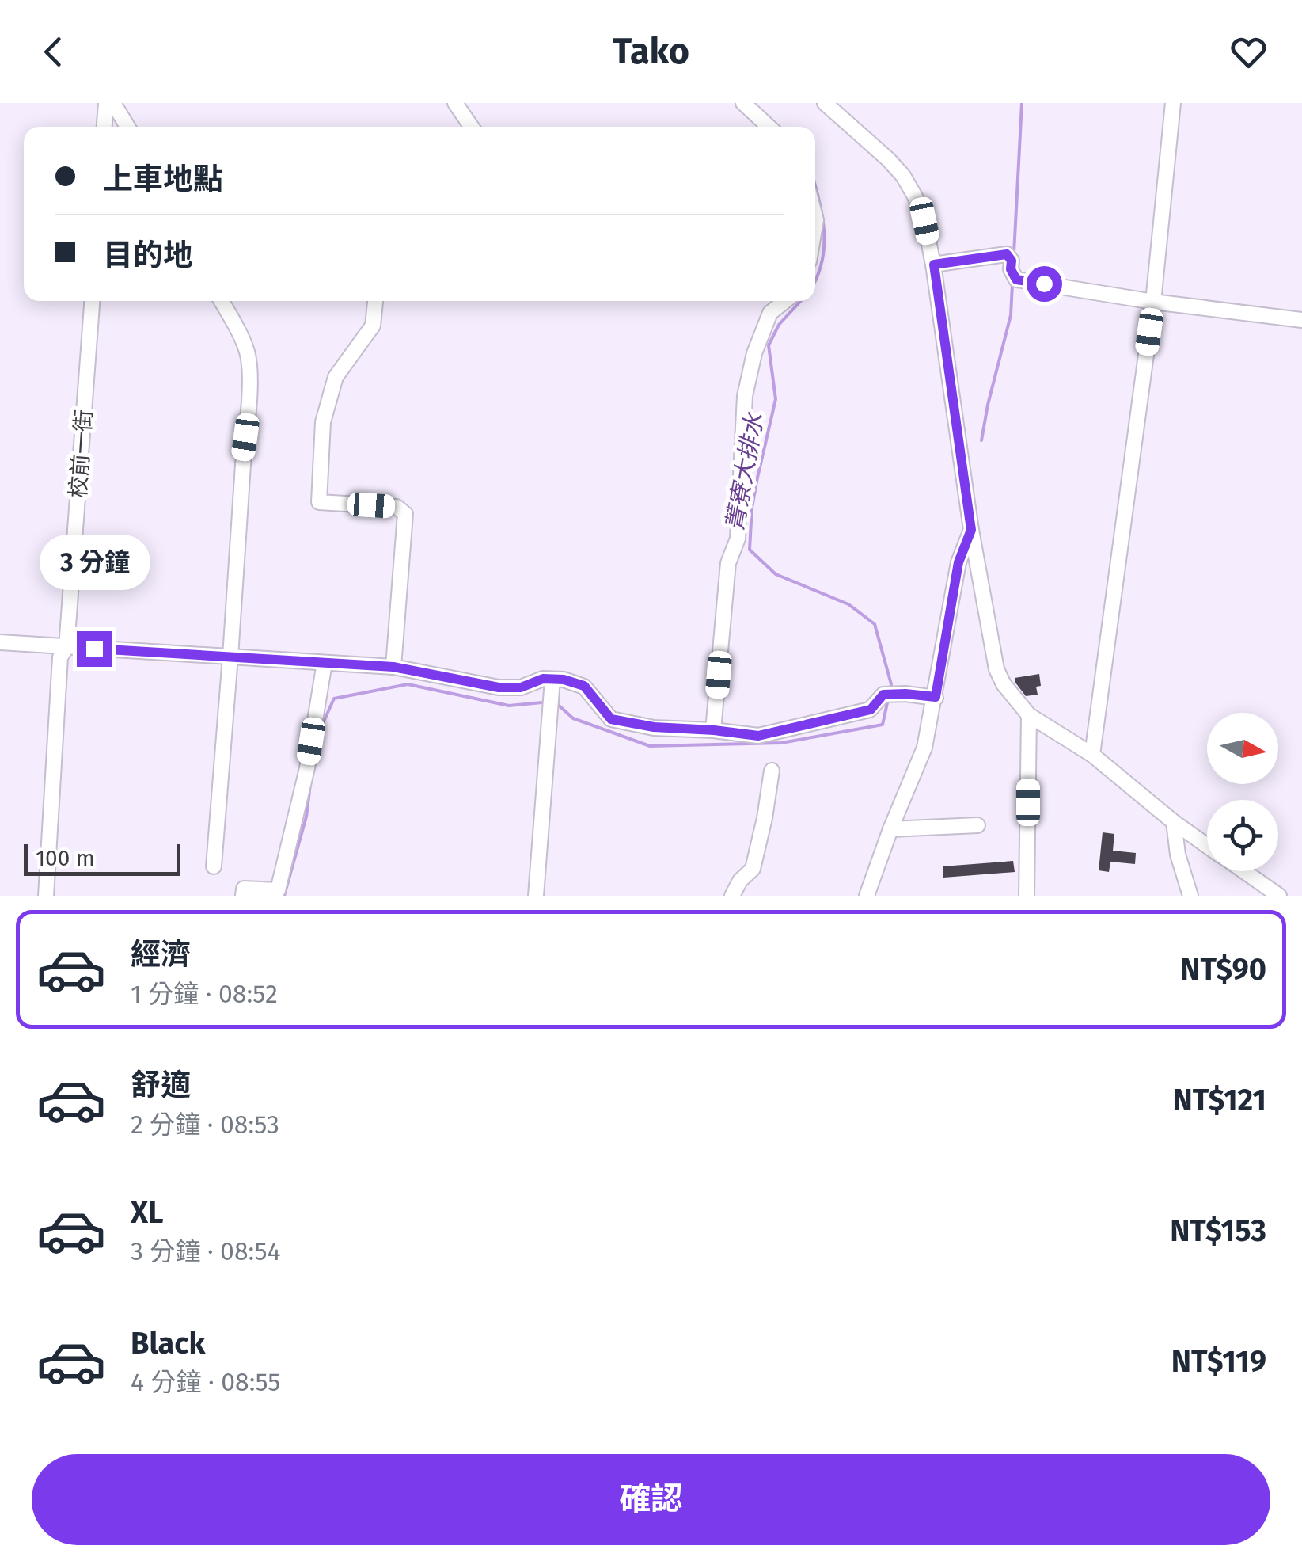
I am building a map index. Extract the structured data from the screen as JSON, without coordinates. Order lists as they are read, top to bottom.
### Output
{
  "streets": {
    "street": ["校前一街"]
  },
  "water": ["菁寮大排水"],
  "scale_bar": "100 m",
  "north": "right",
  "page": {
    "header": "Tako",
    "banner": ["上車地點", "目的地"],
    "bubble": "3 分鐘",
    "scale": "100 m",
    "list": [
      {
        "name": "經濟",
        "note": "1 分鐘 · 08:52",
        "value": "NT$90"
      },
      {
        "name": "舒適",
        "note": "2 分鐘 · 08:53",
        "value": "NT$121"
      },
      {
        "name": "XL",
        "note": "3 分鐘 · 08:54",
        "value": "NT$153"
      },
      {
        "name": "Black",
        "note": "4 分鐘 · 08:55",
        "value": "NT$119"
      }
    ],
    "buttons": "確認"
  }
}
